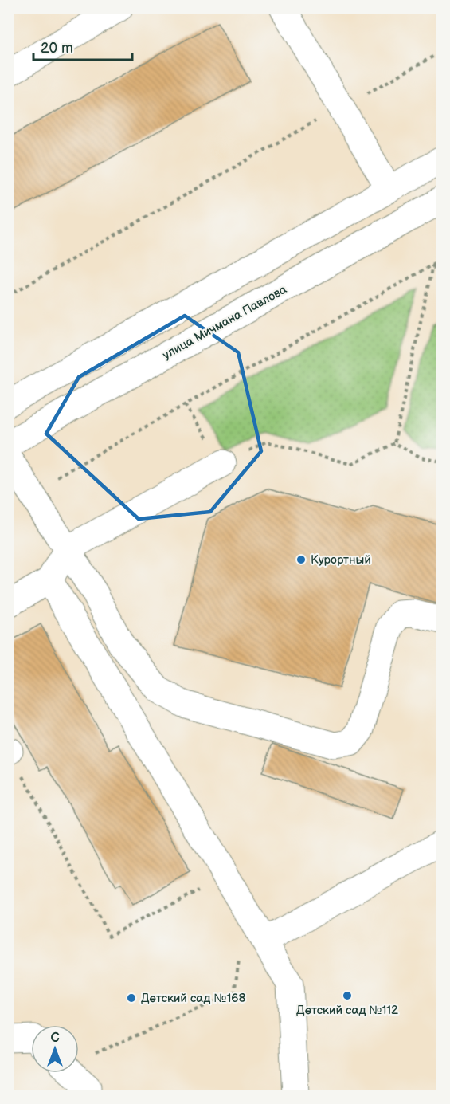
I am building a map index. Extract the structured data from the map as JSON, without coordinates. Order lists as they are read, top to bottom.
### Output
{
  "streets": {
    "main road": ["улица Мичмана Павлова"]
  },
  "places": ["Курортный", "Детский сад №112", "Детский сад №168"],
  "scale_bar": "20 m",
  "north": "top"
}
